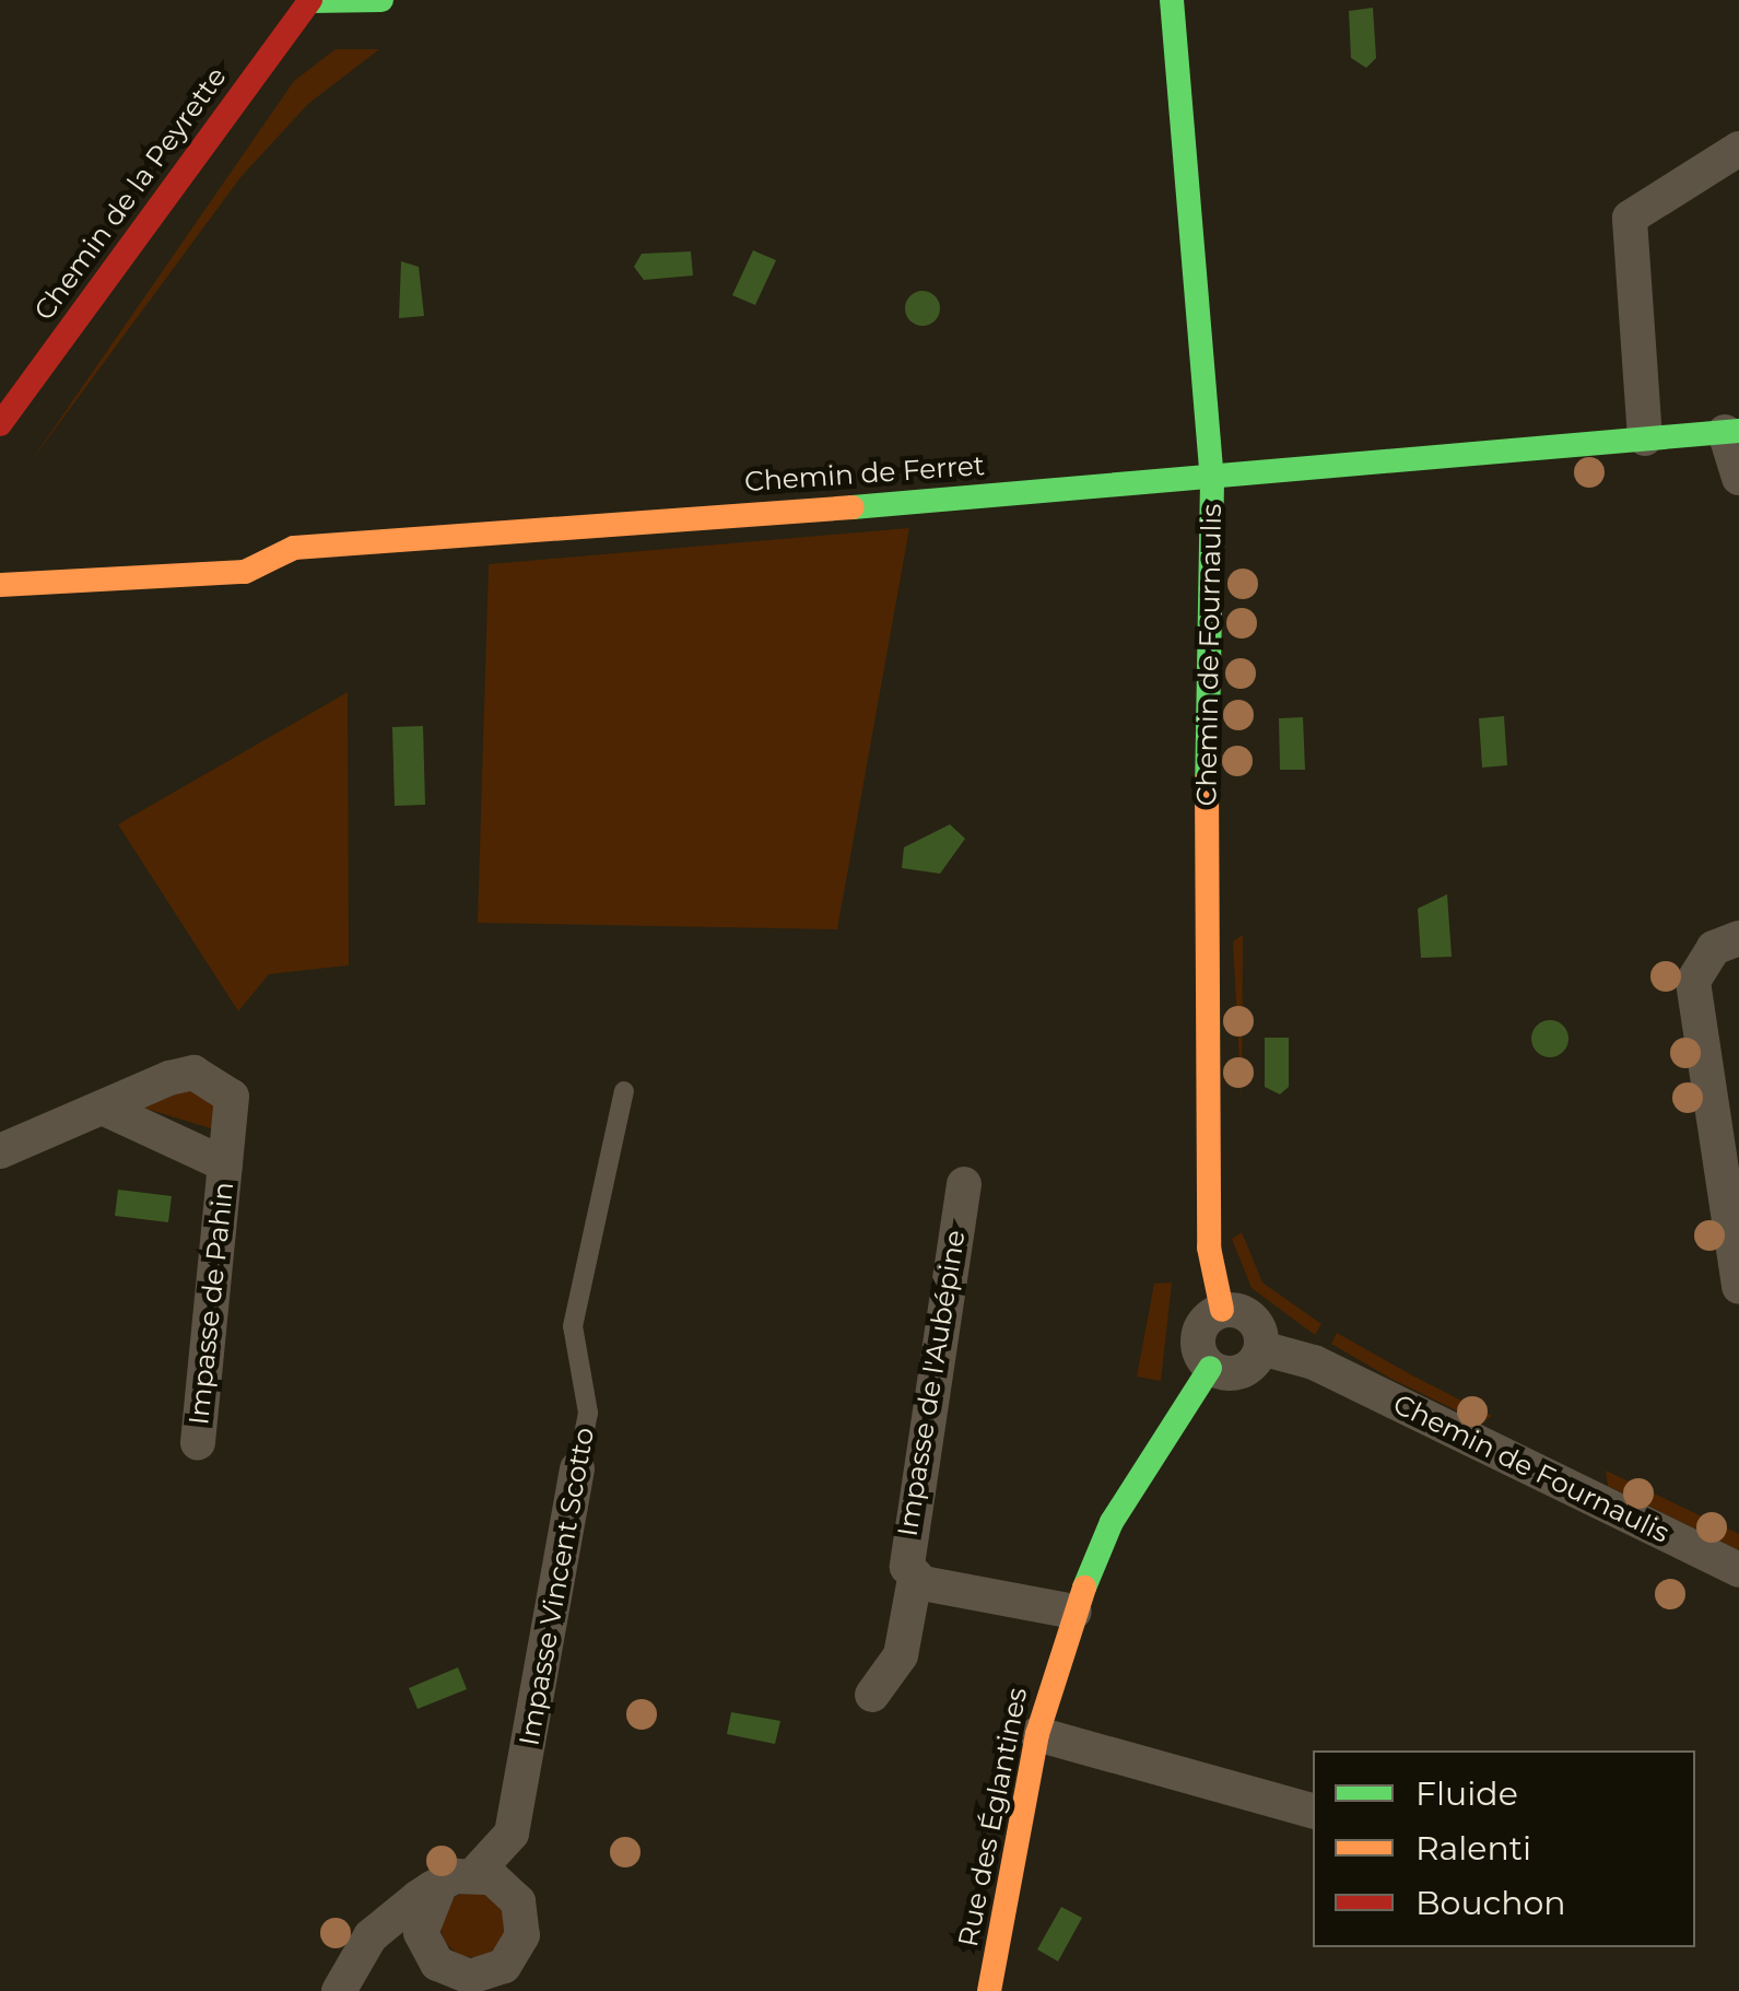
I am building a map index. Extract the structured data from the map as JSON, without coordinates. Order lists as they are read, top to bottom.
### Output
{
  "streets": {
    "street": [
      "Chemin de la Peyrette",
      "Chemin de Ferret",
      "Chemin de Fournaulis",
      "Impasse de Pahin",
      "Impasse de l'Aubépine",
      "Impasse Vincent Scotto",
      "Rue des Églantines"
    ]
  },
  "crossings": [
    ["Chemin de Ferret", "Chemin de Fournaulis"],
    ["Chemin de Fournaulis", "Rue des Églantines"]
  ],
  "legend": ["Fluide", "Ralenti", "Bouchon"]
}
